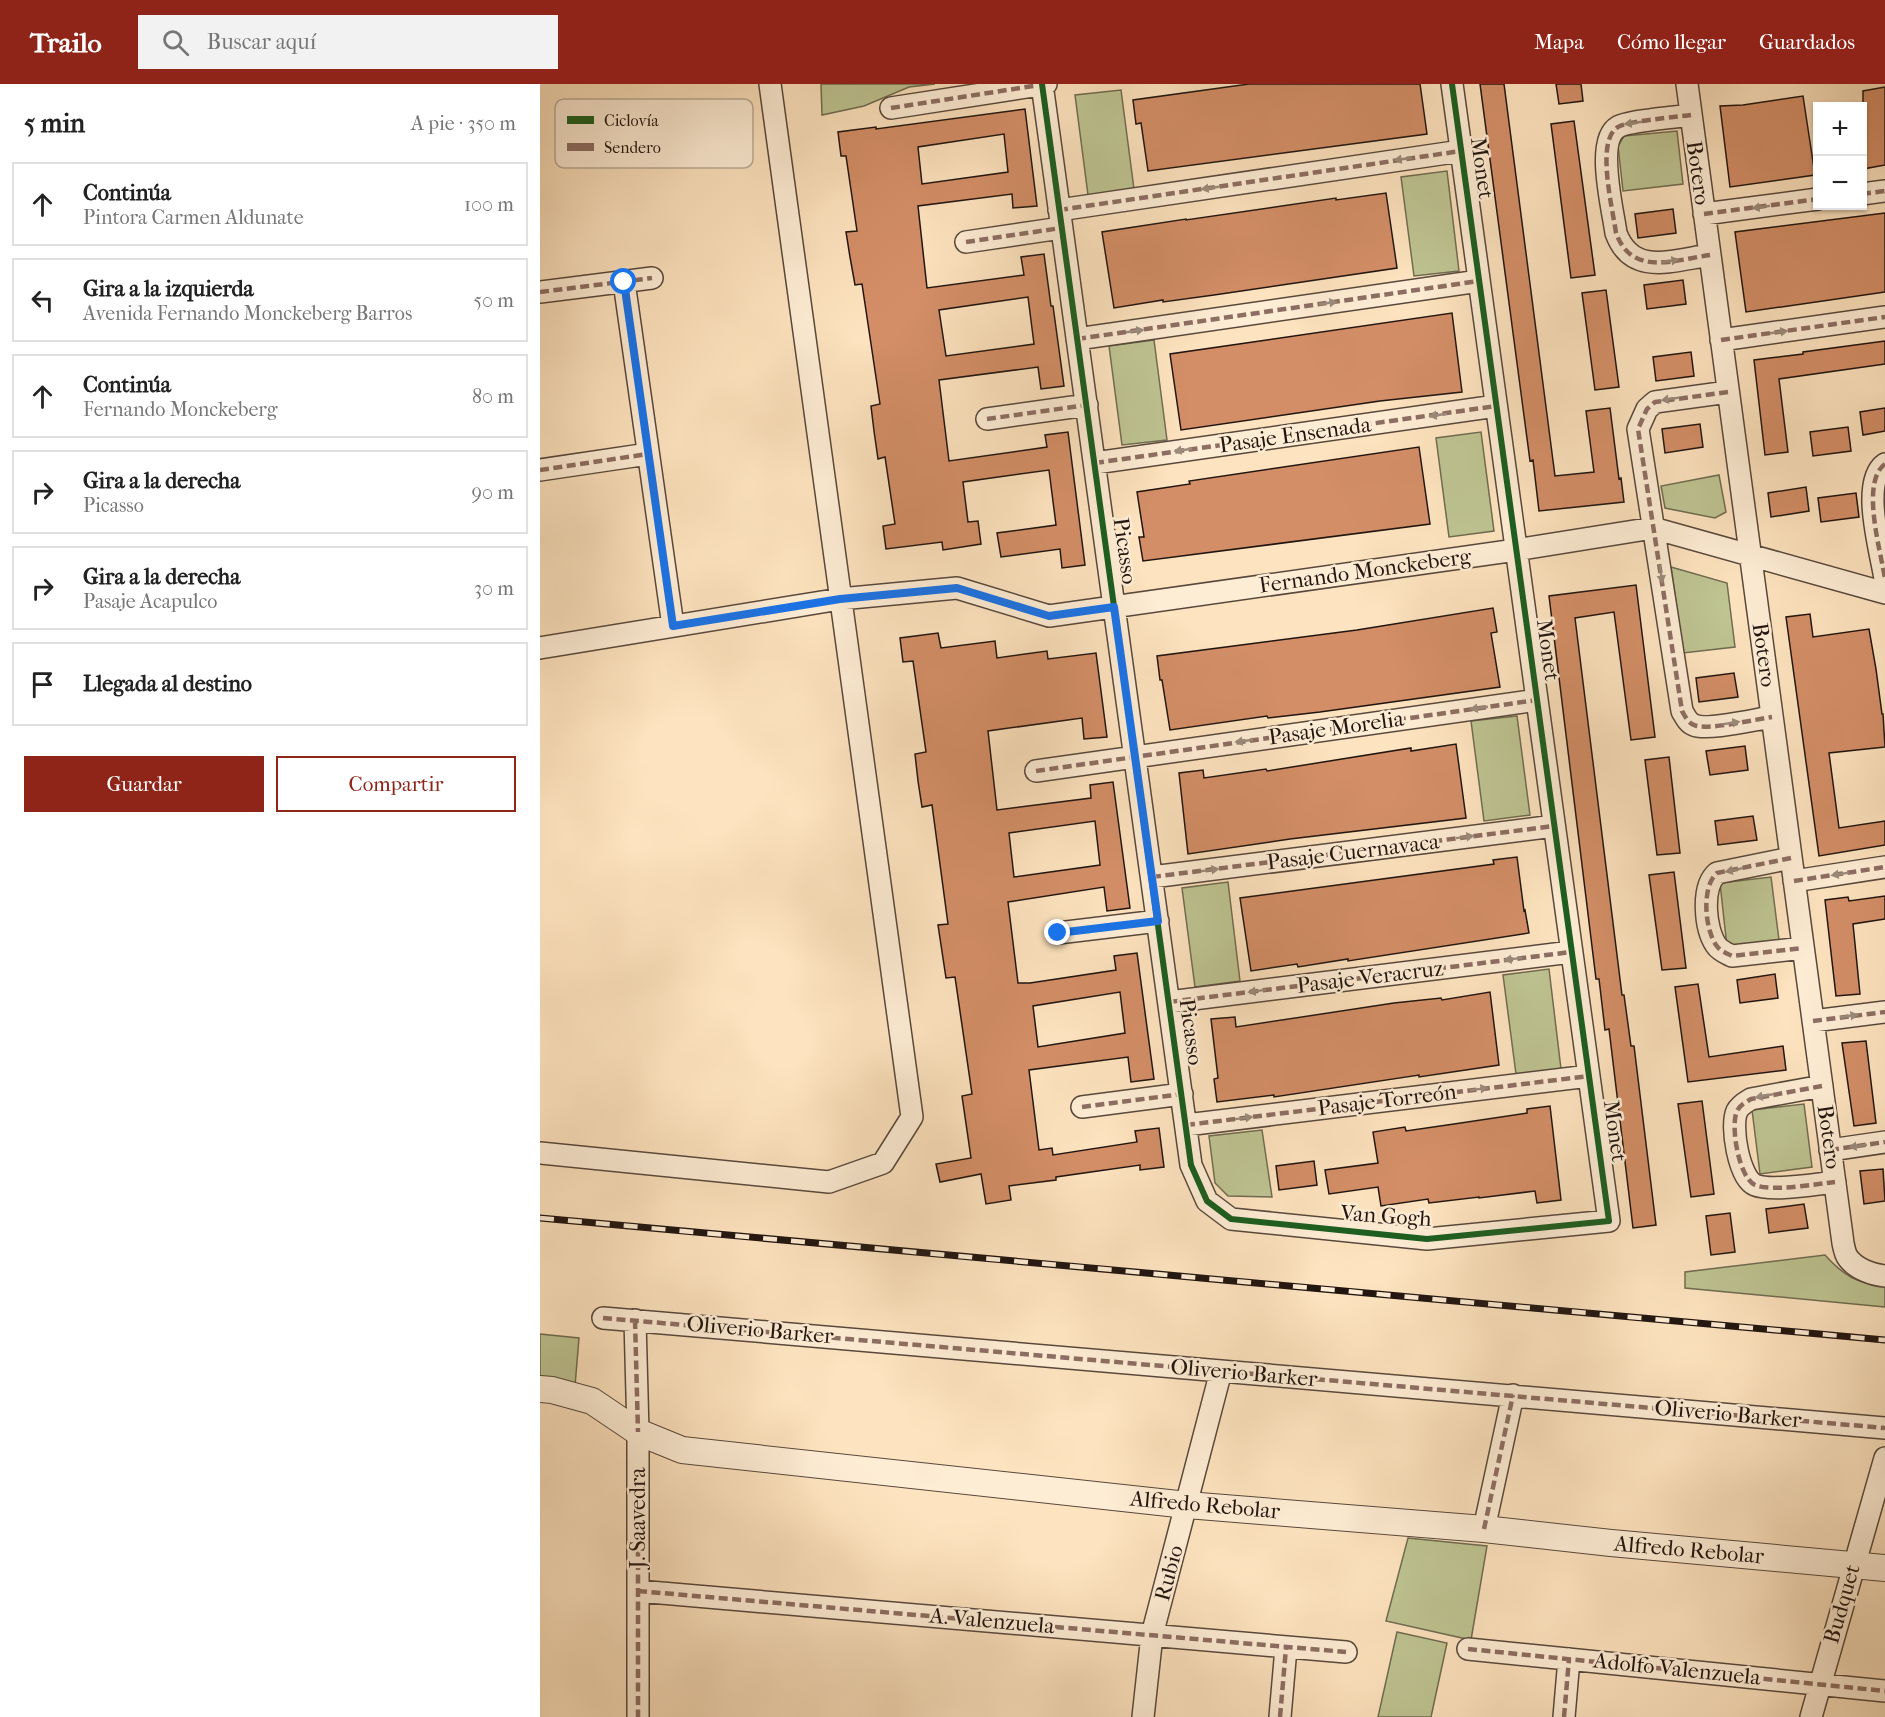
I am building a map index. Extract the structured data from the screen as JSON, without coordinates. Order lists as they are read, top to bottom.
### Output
{
  "streets": {
    "street": [
      "Monet",
      "Botero",
      "Pasaje Ensenada",
      "Picasso",
      "Fernando Monckeberg",
      "Pasaje Morelia",
      "Pasaje Cuernavaca",
      "Pasaje Veracruz",
      "Pasaje Torreón",
      "Van Gogh",
      "Oliverio Barker",
      "Alfredo Rebolar",
      "J. Saavedra",
      "Rubio",
      "Budquet",
      "A. Valenzuela",
      "Adolfo Valenzuela"
    ]
  },
  "crossings": [
    ["Monet", "Pasaje Ensenada"],
    ["Monet", "Fernando Monckeberg"],
    ["Monet", "Pasaje Morelia"],
    ["Monet", "Pasaje Cuernavaca"],
    ["Monet", "Pasaje Veracruz"],
    ["Monet", "Pasaje Torreón"],
    ["Monet", "Van Gogh"],
    ["Botero", "Fernando Monckeberg"],
    ["Pasaje Ensenada", "Picasso"],
    ["Picasso", "Fernando Monckeberg"],
    ["Picasso", "Pasaje Morelia"],
    ["Picasso", "Pasaje Cuernavaca"],
    ["Picasso", "Pasaje Veracruz"],
    ["Picasso", "Pasaje Torreón"],
    ["Picasso", "Van Gogh"],
    ["Oliverio Barker", "J. Saavedra"],
    ["Oliverio Barker", "Rubio"],
    ["Alfredo Rebolar", "J. Saavedra"],
    ["Alfredo Rebolar", "Rubio"],
    ["Alfredo Rebolar", "Budquet"],
    ["J. Saavedra", "A. Valenzuela"],
    ["Rubio", "A. Valenzuela"],
    ["Budquet", "Adolfo Valenzuela"]
  ],
  "one_way": [
    "Pasaje Morelia",
    "Pasaje Cuernavaca",
    "Pasaje Veracruz",
    "Pasaje Torreón"
  ],
  "legend": ["Ciclovía", "Sendero"],
  "page": {
    "header": "Trailo",
    "search": "Buscar aquí",
    "nav": ["Mapa", "Cómo llegar", "Guardados"],
    "heading": ["5 min", "A pie · 350 m"],
    "map_buttons": ["+", "−"],
    "list": [
      ["Continúa", "Pintora Carmen Aldunate", "100 m"],
      ["Gira a la izquierda", "Avenida Fernando Monckeberg Barros", "50 m"],
      ["Continúa", "Fernando Monckeberg", "80 m"],
      ["Gira a la derecha", "Picasso", "90 m"],
      ["Gira a la derecha", "Pasaje Acapulco", "30 m"],
      "Llegada al destino"
    ],
    "buttons": ["Guardar", "Compartir"]
  }
}
